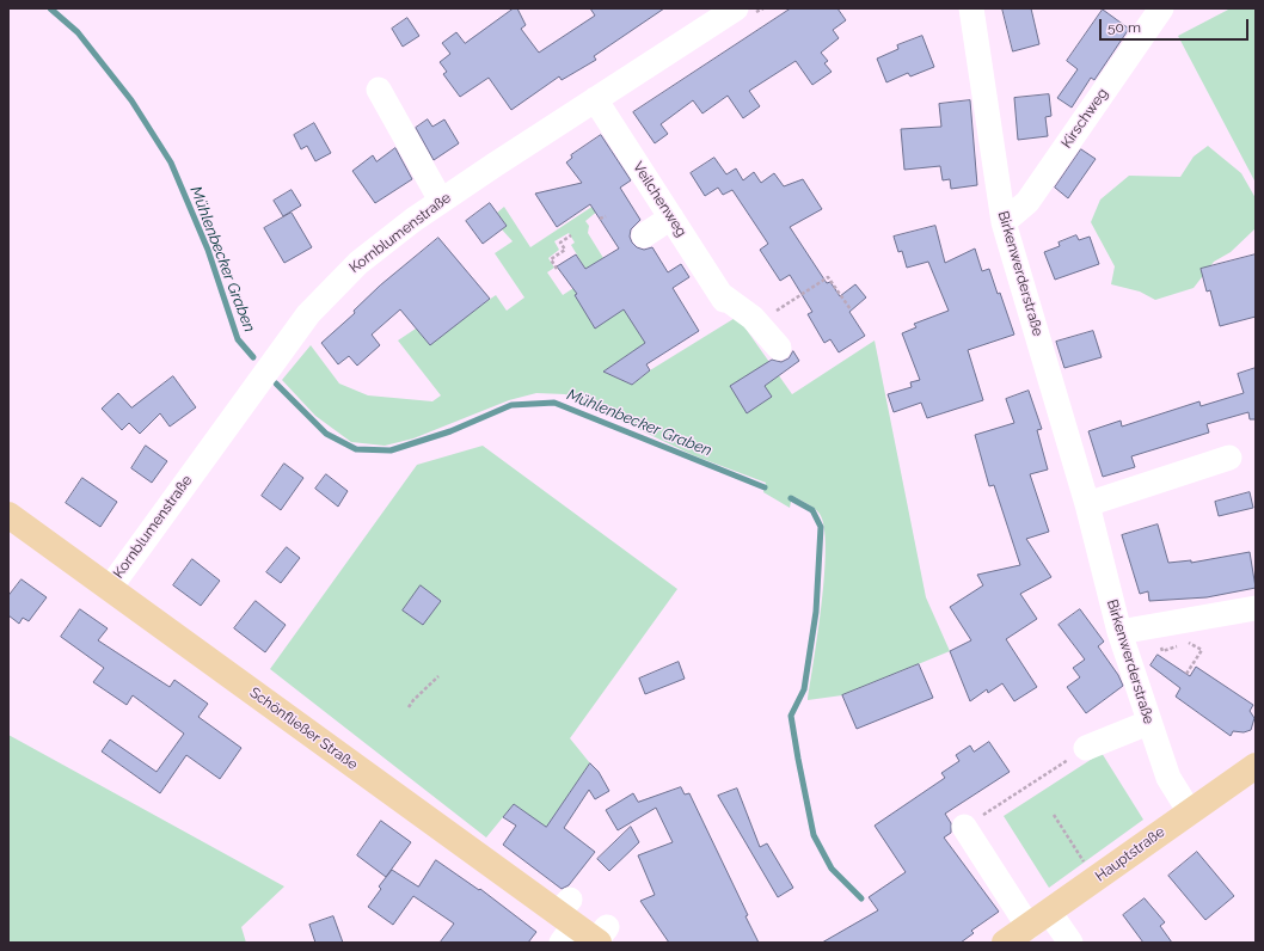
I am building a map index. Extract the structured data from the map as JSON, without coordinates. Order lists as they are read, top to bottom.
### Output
{
  "streets": {
    "main road": ["Schönfließer Straße", "Hauptstraße"],
    "street": [
      "Kirschweg",
      "Veilchenweg",
      "Kornblumenstraße",
      "Birkenwerderstraße"
    ]
  },
  "crossings": [
    ["Kirschweg", "Birkenwerderstraße"],
    ["Veilchenweg", "Kornblumenstraße"],
    ["Kornblumenstraße", "Schönfließer Straße"],
    ["Birkenwerderstraße", "Hauptstraße"]
  ],
  "water": ["Mühlenbecker Graben"],
  "scale_bar": "50 m"
}
